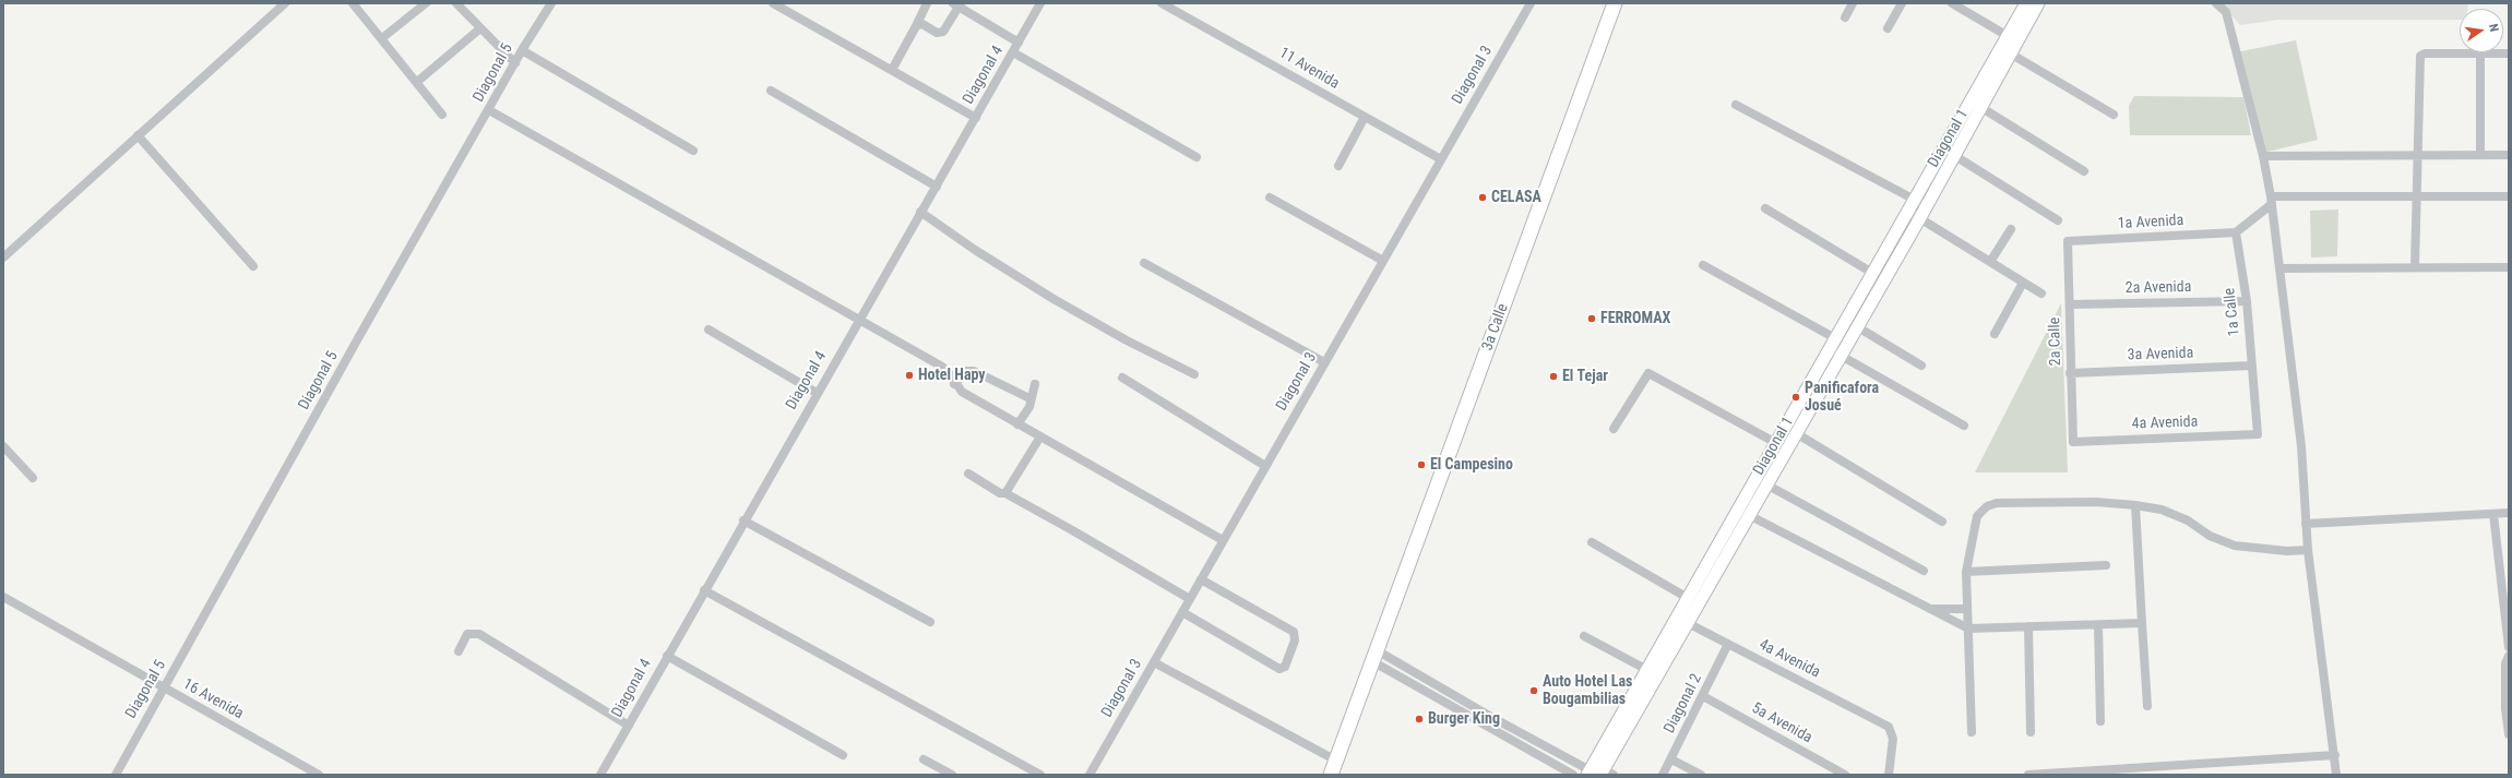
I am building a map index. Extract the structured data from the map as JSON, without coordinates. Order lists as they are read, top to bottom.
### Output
{
  "streets": {
    "main road": ["Diagonal 1", "3a Calle"],
    "street": [
      "11 Avenida",
      "Diagonal 5",
      "Diagonal 4",
      "Diagonal 3",
      "1a Avenida",
      "2a Avenida",
      "1a Calle",
      "2a Calle",
      "3a Avenida",
      "4a Avenida",
      "16 Avenida",
      "Diagonal 2",
      "5a Avenida"
    ]
  },
  "crossings": [
    ["11 Avenida", "Diagonal 3"],
    ["Diagonal 5", "16 Avenida"],
    ["Diagonal 1", "4a Avenida"],
    ["1a Avenida", "1a Calle"],
    ["1a Avenida", "2a Calle"],
    ["2a Avenida", "1a Calle"],
    ["2a Avenida", "2a Calle"],
    ["1a Calle", "3a Avenida"],
    ["1a Calle", "4a Avenida"],
    ["2a Calle", "3a Avenida"],
    ["2a Calle", "4a Avenida"],
    ["4a Avenida", "Diagonal 2"],
    ["Diagonal 2", "5a Avenida"]
  ],
  "places": [
    "CELASA",
    "FERROMAX",
    "Hotel Hapy",
    "El Tejar",
    "Panificafora Josué",
    "El Campesino",
    "Auto Hotel Las Bougambilias",
    "Burger King"
  ],
  "north": "right"
}
